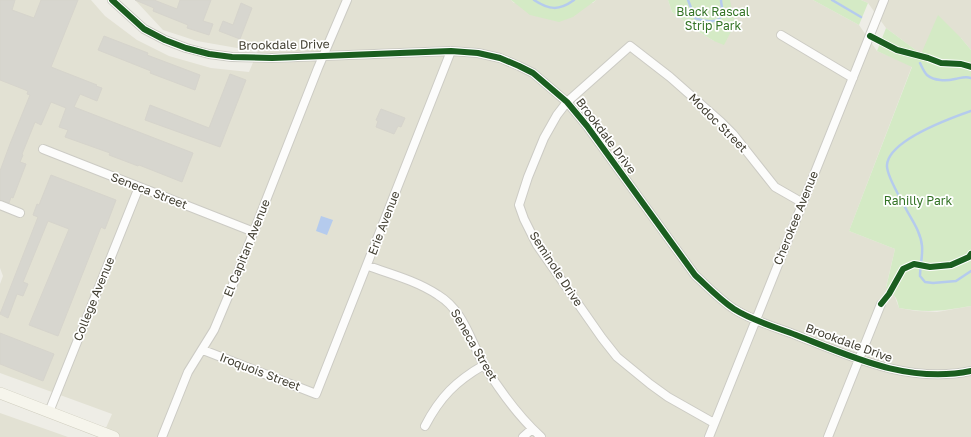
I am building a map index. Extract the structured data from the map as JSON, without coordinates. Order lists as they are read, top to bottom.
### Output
{
  "streets": {
    "street": [
      "Brookdale Drive",
      "Modoc Street",
      "Seneca Street",
      "Cherokee Avenue",
      "Erie Avenue",
      "El Capitan Avenue",
      "Seminole Drive",
      "College Avenue",
      "Iroquois Street"
    ]
  },
  "crossings": [
    ["Brookdale Drive", "Cherokee Avenue"],
    ["Brookdale Drive", "Erie Avenue"],
    ["Brookdale Drive", "El Capitan Avenue"],
    ["Brookdale Drive", "Seminole Drive"],
    ["Modoc Street", "Cherokee Avenue"],
    ["Modoc Street", "Seminole Drive"],
    ["Seneca Street", "Erie Avenue"],
    ["Seneca Street", "El Capitan Avenue"],
    ["Seneca Street", "College Avenue"],
    ["Cherokee Avenue", "Seminole Drive"],
    ["Erie Avenue", "Iroquois Street"],
    ["El Capitan Avenue", "Iroquois Street"]
  ],
  "parks": ["Black Rascal Strip Park", "Rahilly Park"]
}
